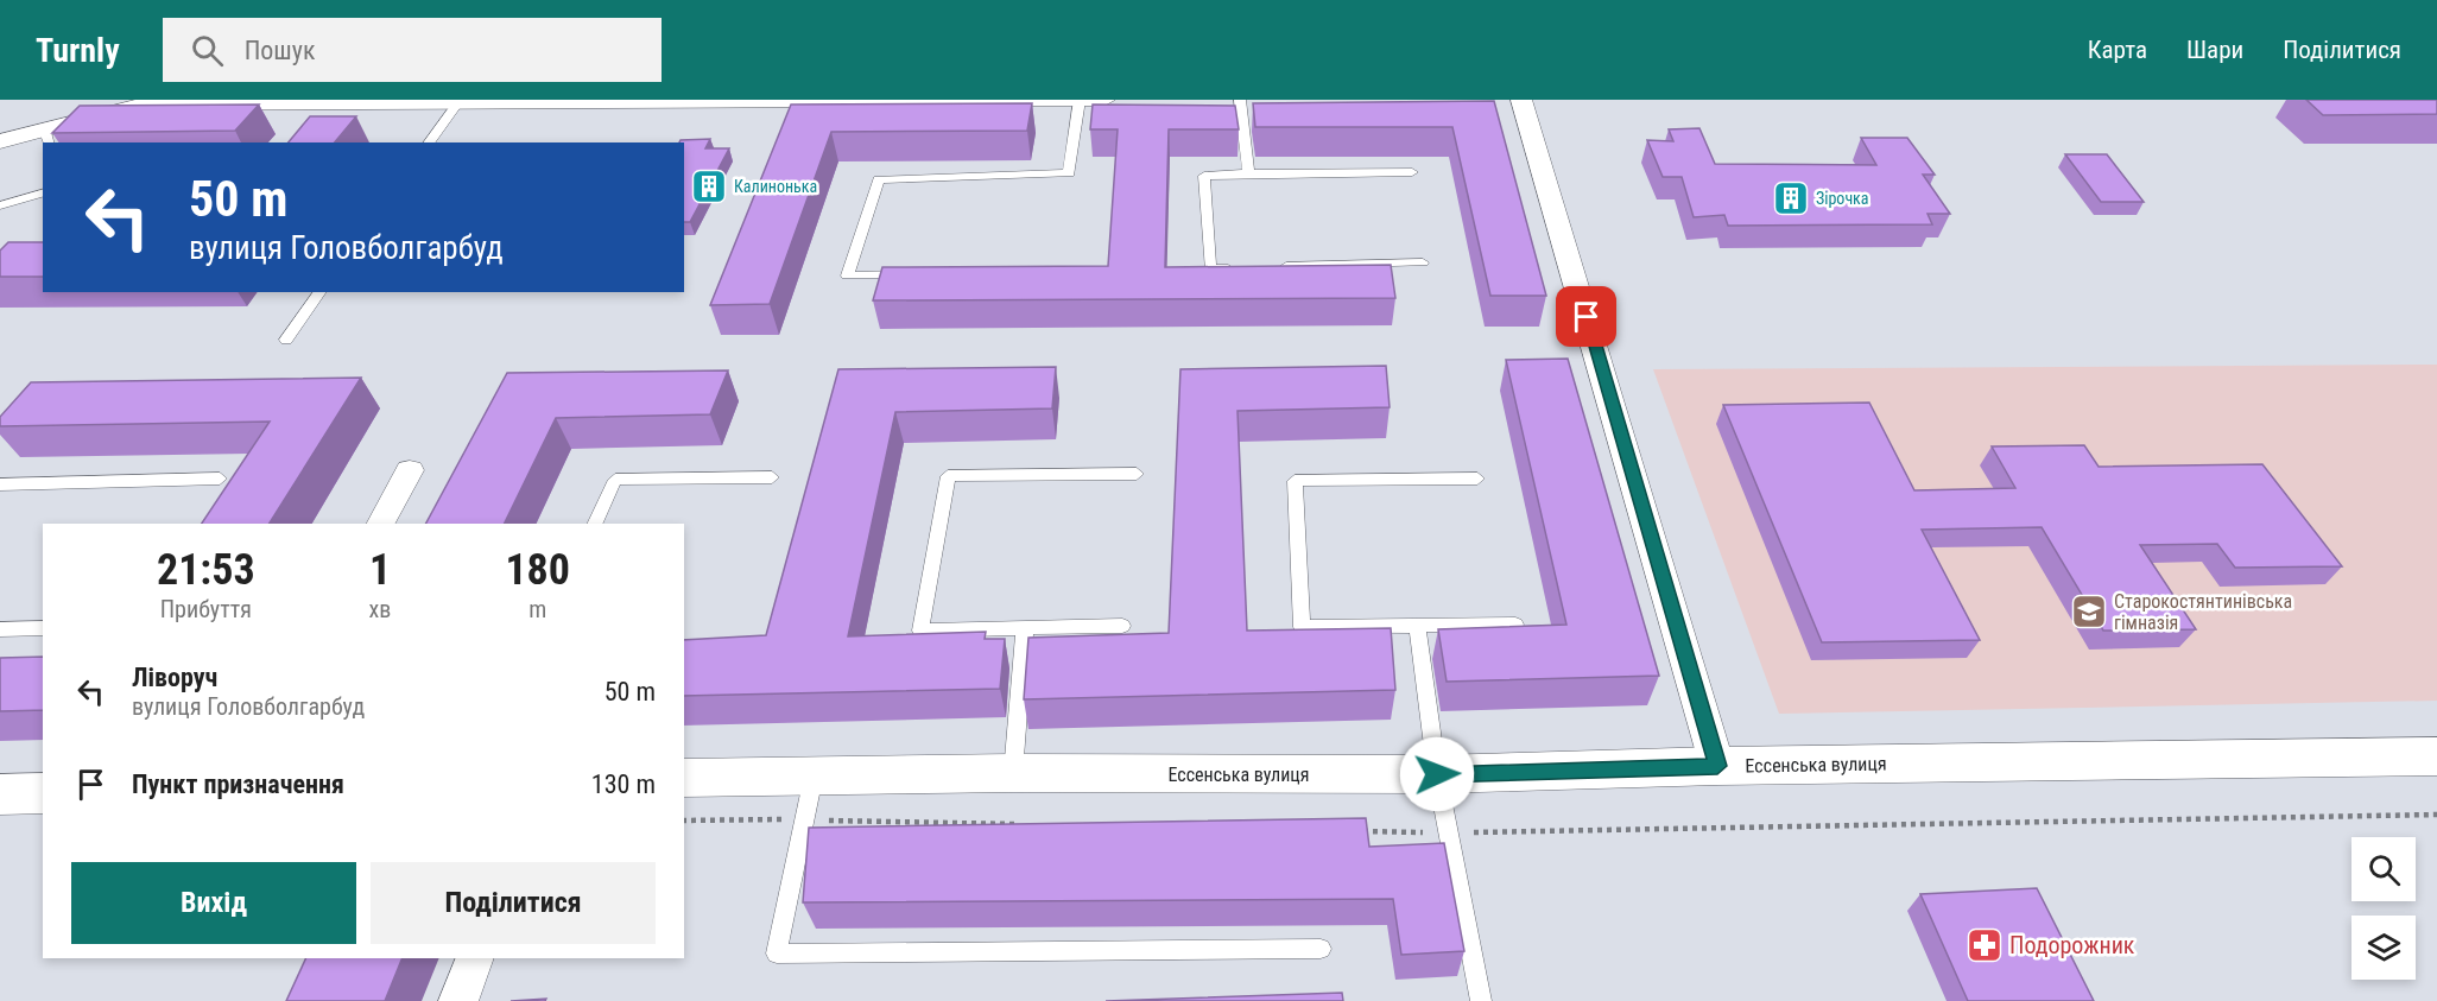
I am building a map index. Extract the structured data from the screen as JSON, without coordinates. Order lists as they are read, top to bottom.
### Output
{
  "streets": {
    "street": ["Ессенська вулиця"]
  },
  "places": {
    "building": ["Калинонька", "Зірочка"],
    "school or university": ["Старокостянтинівська гімназія"],
    "pharmacy": ["Подорожник"]
  },
  "page": {
    "header": "Turnly",
    "search": "Пошук",
    "nav": ["Карта", "Шари", "Поділитися"],
    "turn": ["50 m", "вулиця Головболгарбуд"],
    "eta": [
      "21:53",
      "Прибуття",
      "1",
      "хв",
      "180",
      "m"
    ],
    "list": [
      {
        "name": "Ліворуч",
        "note": "вулиця Головболгарбуд",
        "value": "50 m"
      },
      {
        "name": "Пункт призначення",
        "value": "130 m"
      }
    ],
    "buttons": ["Вихід", "Поділитися"]
  }
}
